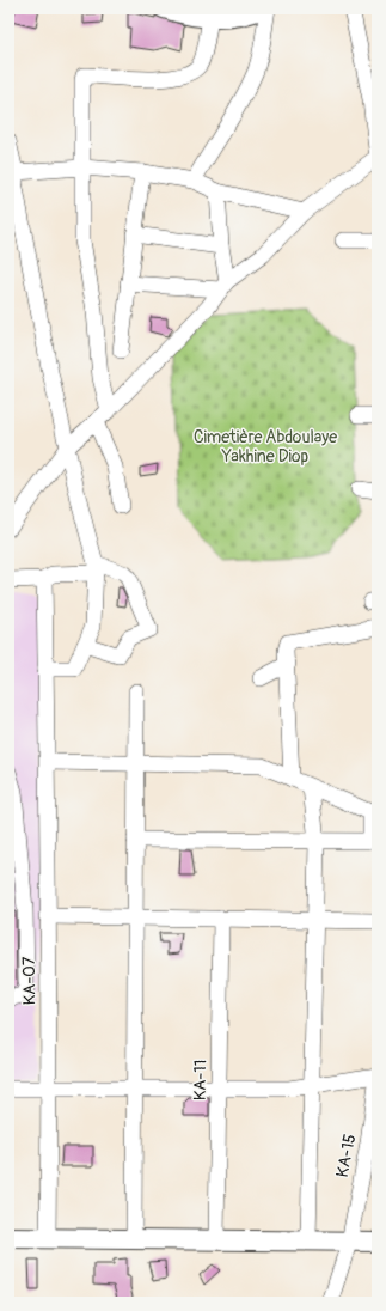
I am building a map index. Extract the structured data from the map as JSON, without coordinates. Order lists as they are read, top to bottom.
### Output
{
  "streets": {
    "street": ["KA-07", "KA-11", "KA-15"]
  },
  "parks": ["Cimetière Abdoulaye Yakhine Diop"]
}
